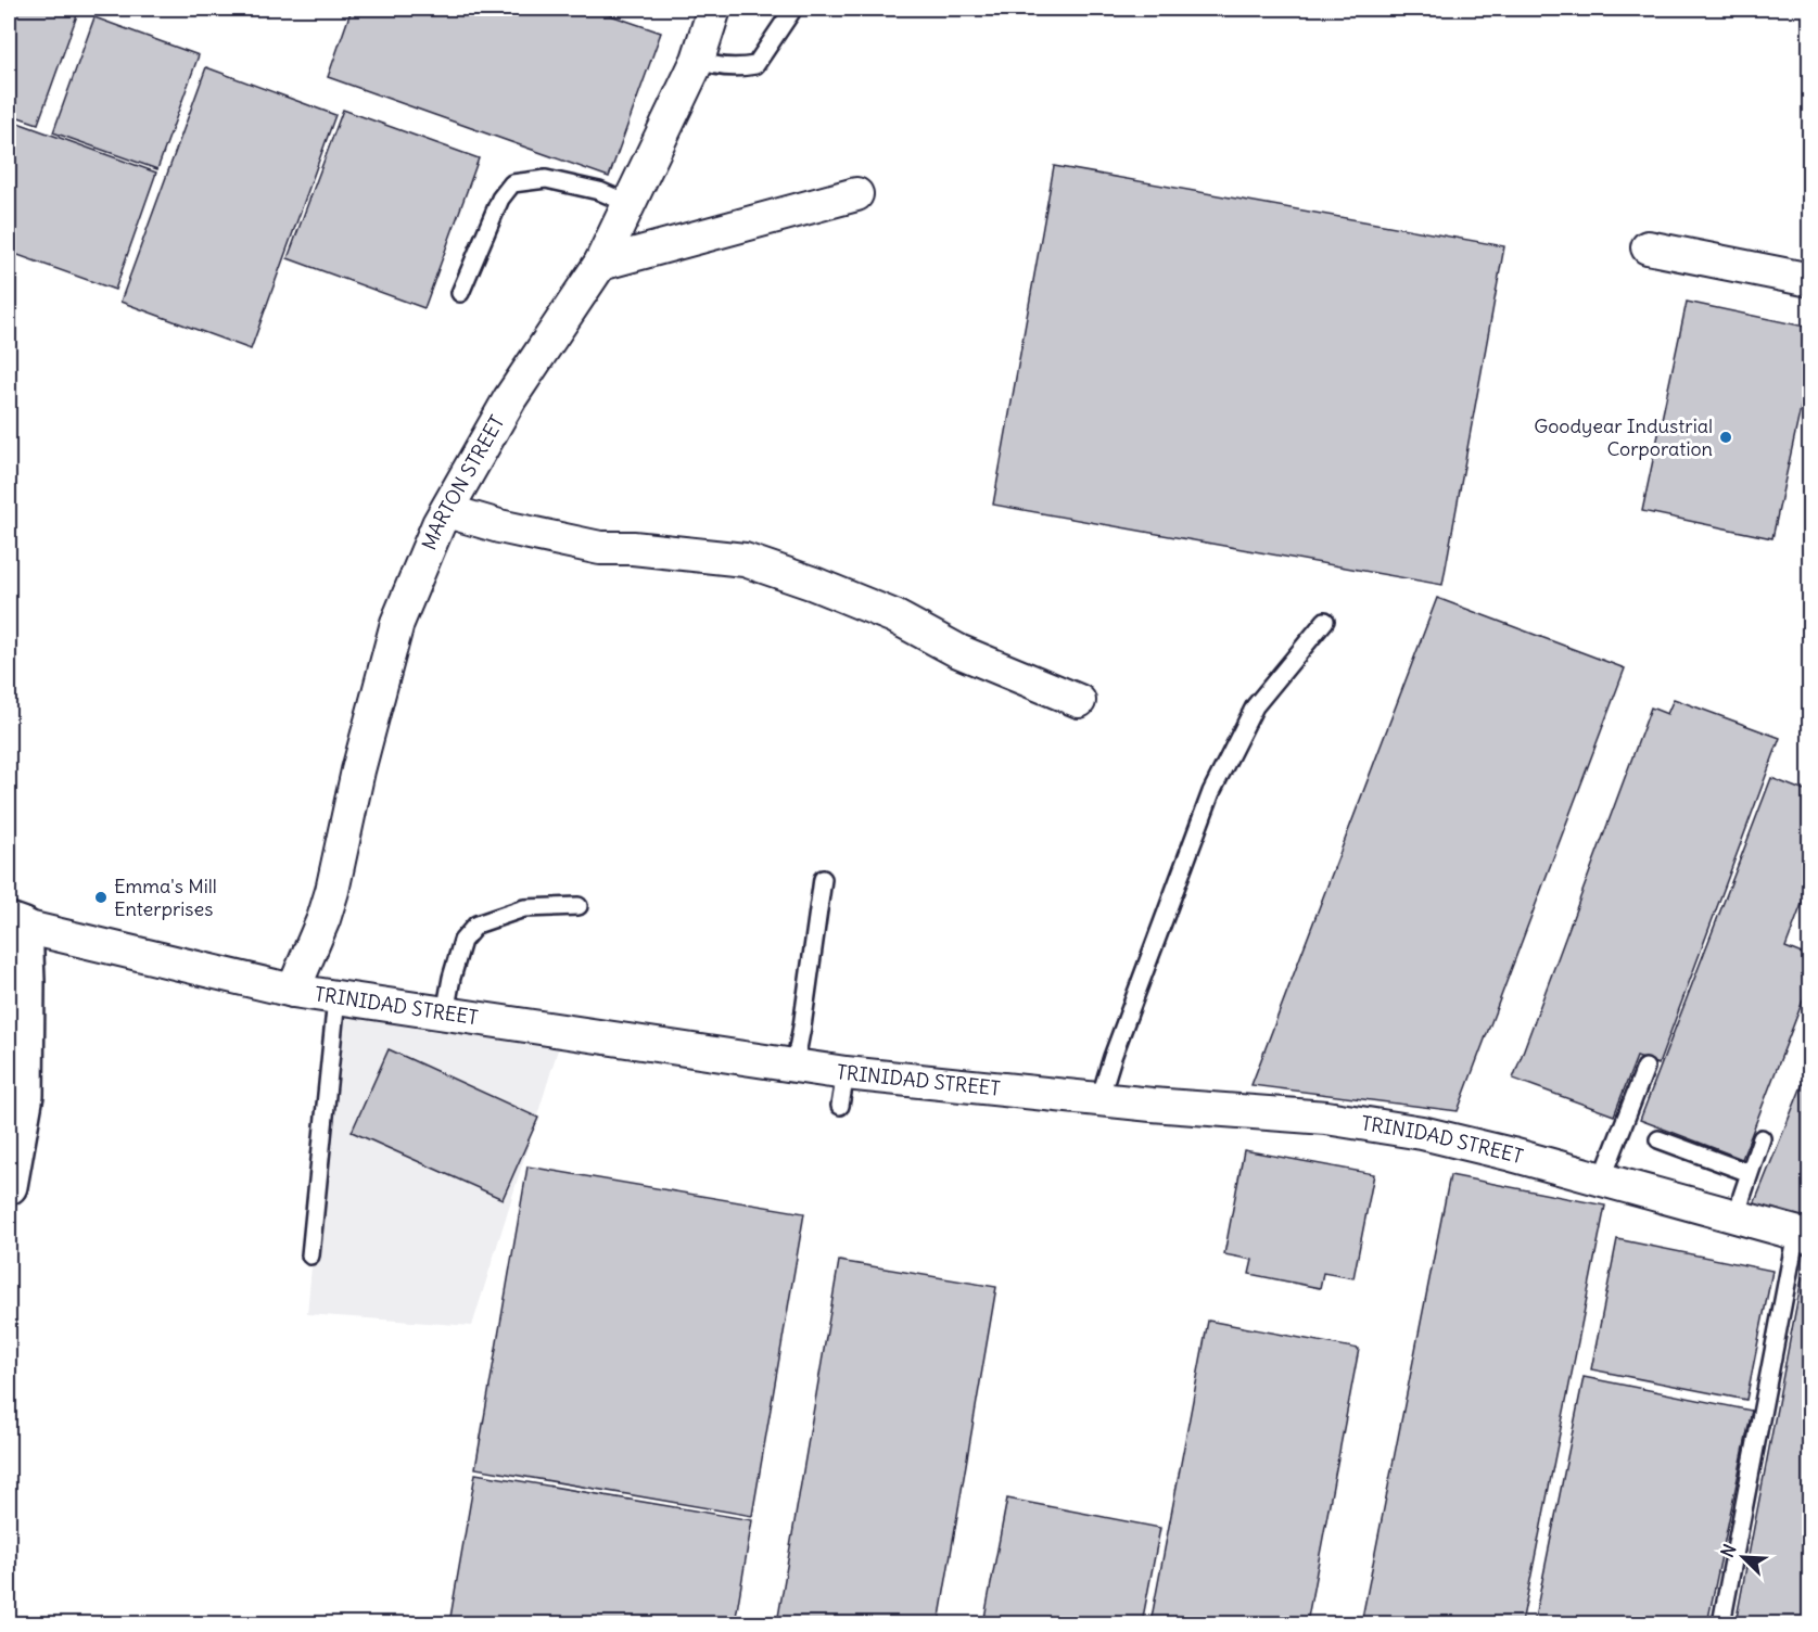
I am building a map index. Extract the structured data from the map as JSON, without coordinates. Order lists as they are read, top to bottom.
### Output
{
  "streets": {
    "street": ["MARTON STREET", "TRINIDAD STREET"]
  },
  "crossings": [
    ["MARTON STREET", "TRINIDAD STREET"]
  ],
  "places": ["Goodyear Industrial Corporation", "Emma's Mill Enterprises"],
  "north": "top left"
}
